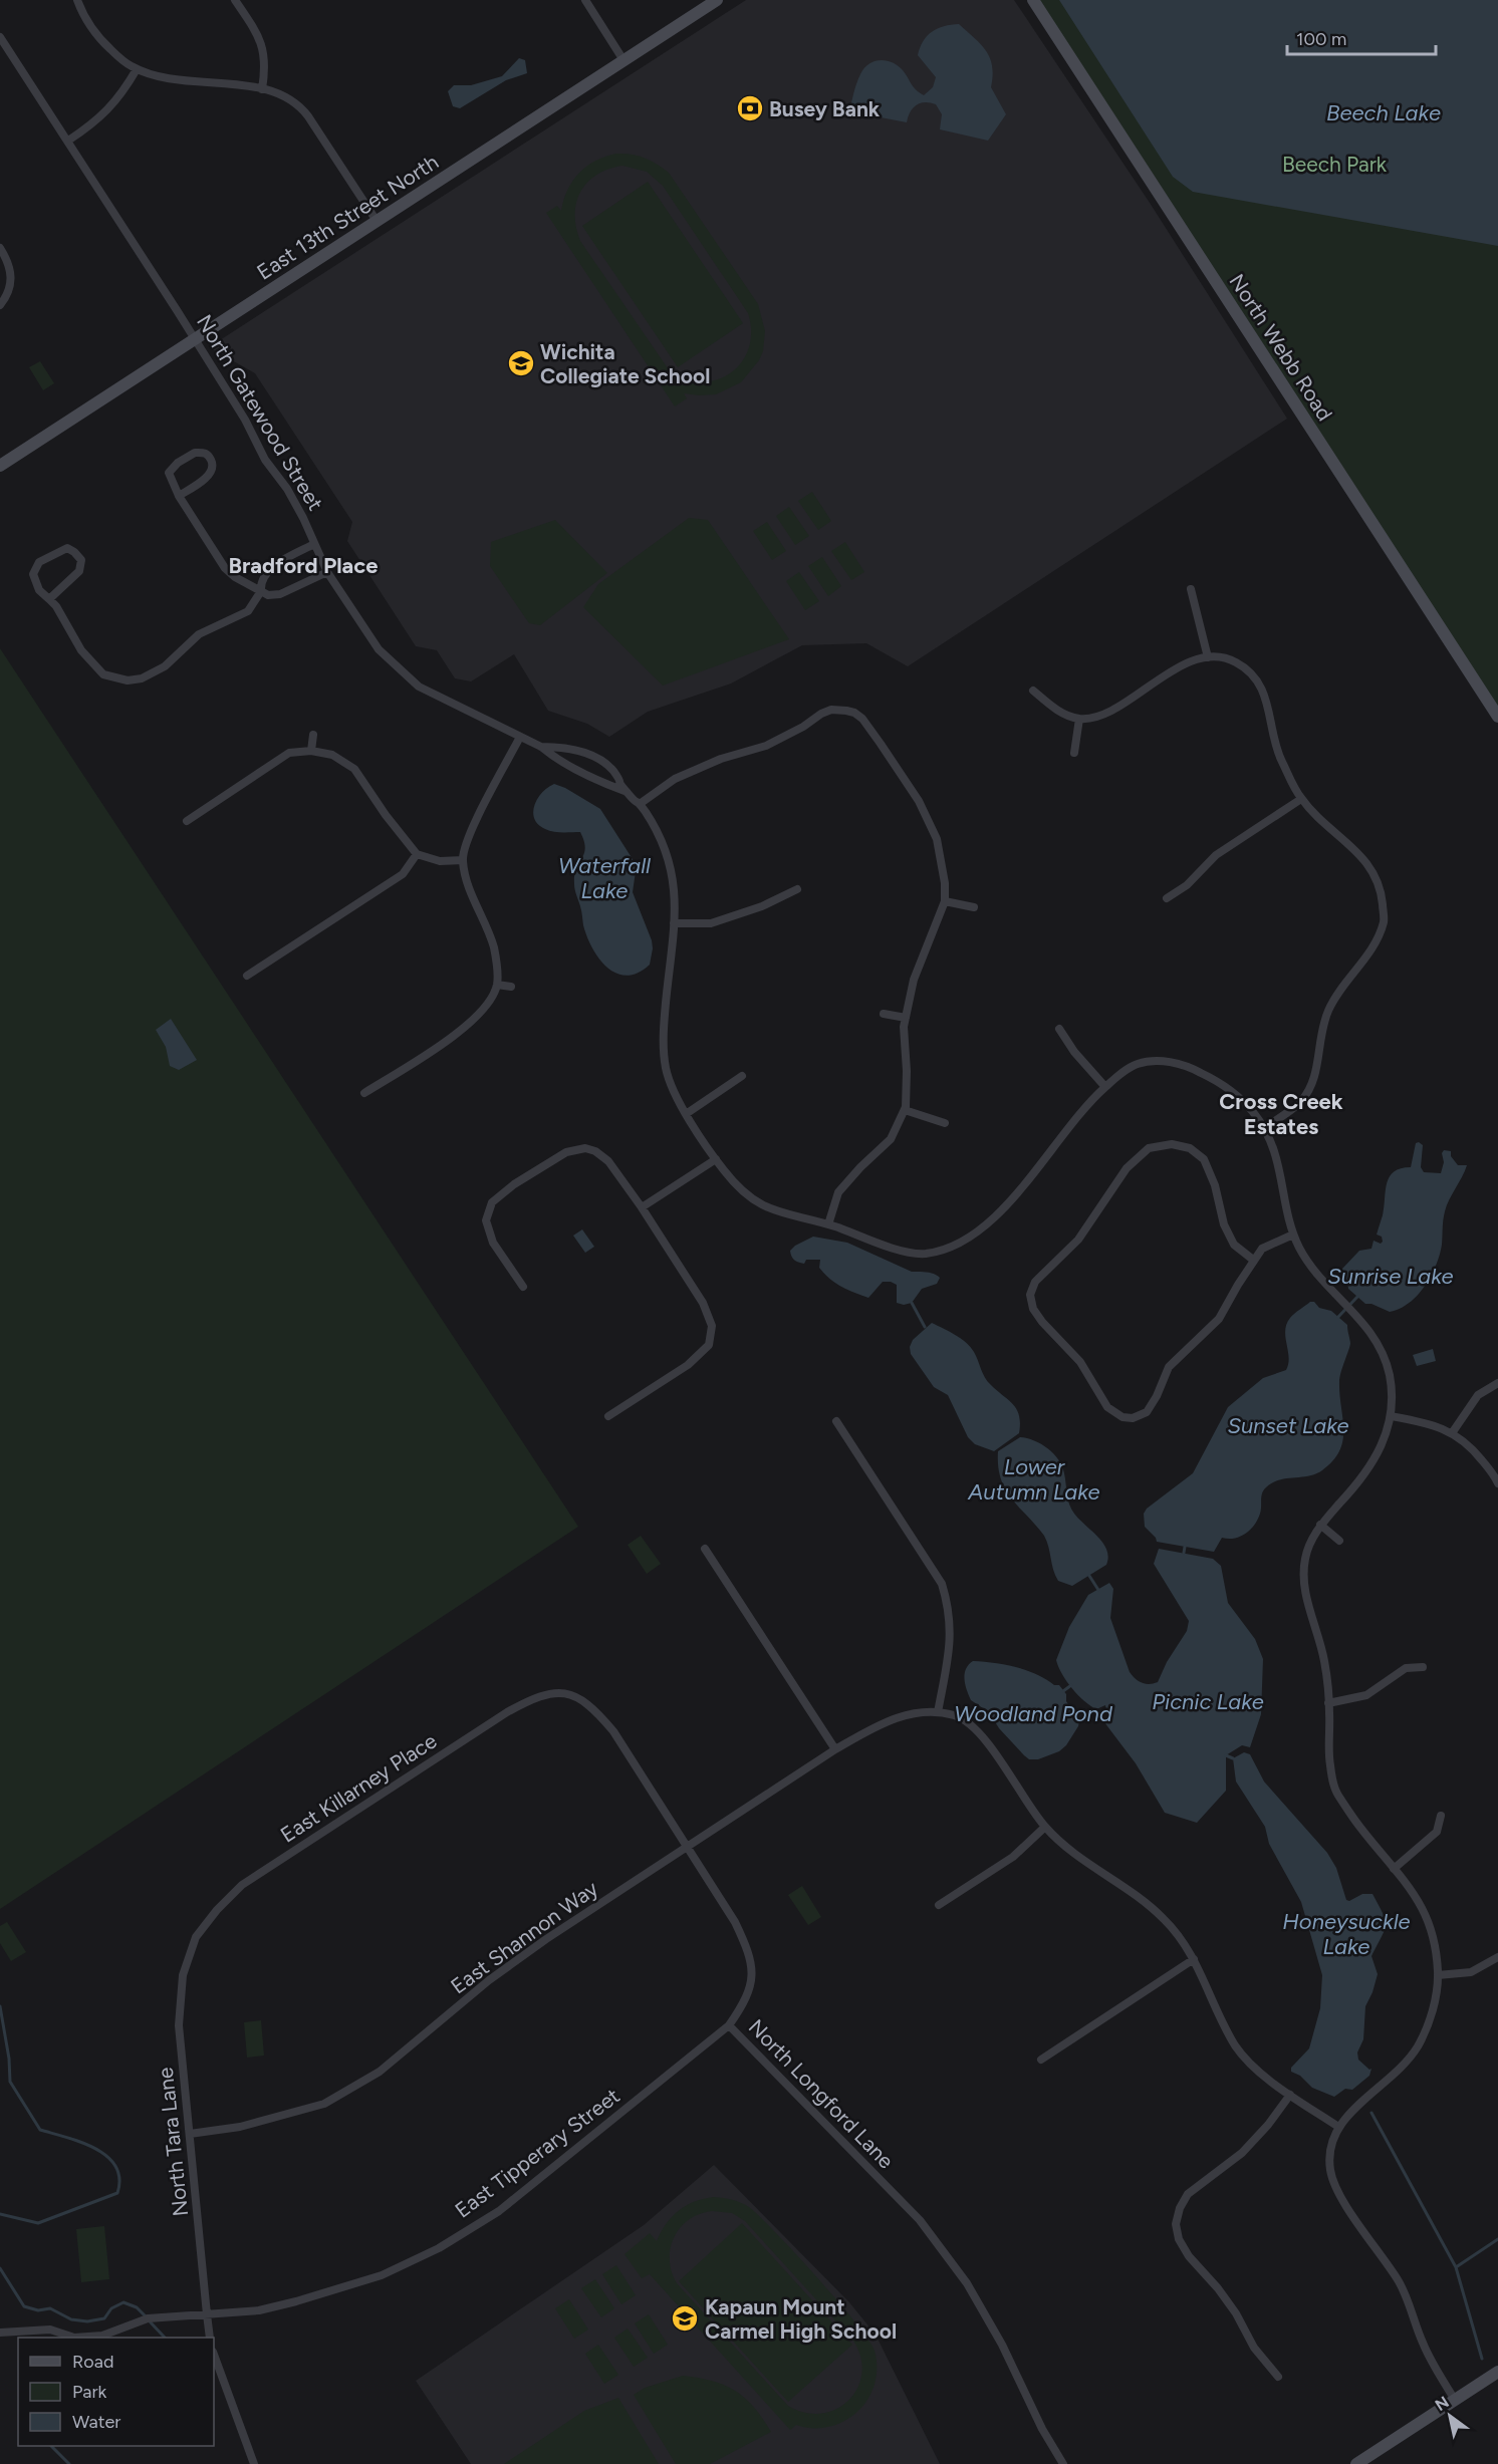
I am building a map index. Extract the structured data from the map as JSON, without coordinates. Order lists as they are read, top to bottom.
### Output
{
  "streets": {
    "main road": ["East 13th Street North", "North Webb Road"],
    "street": [
      "North Gatewood Street",
      "East Killarney Place",
      "East Shannon Way",
      "North Longford Lane",
      "North Tara Lane",
      "East Tipperary Street"
    ]
  },
  "crossings": [
    ["East 13th Street North", "North Gatewood Street"],
    ["East Killarney Place", "North Longford Lane"],
    ["East Killarney Place", "North Tara Lane"],
    ["East Shannon Way", "North Longford Lane"],
    ["East Shannon Way", "North Tara Lane"],
    ["North Longford Lane", "East Tipperary Street"],
    ["North Tara Lane", "East Tipperary Street"]
  ],
  "districts": ["Bradford Place", "Cross Creek Estates"],
  "water": [
    "Beech Lake",
    "Waterfall Lake",
    "Sunrise Lake",
    "Sunset Lake",
    "Lower Autumn Lake",
    "Picnic Lake",
    "Woodland Pond",
    "Honeysuckle Lake"
  ],
  "parks": ["Beech Park"],
  "places": {
    "bank": ["Busey Bank"],
    "school or university": ["Wichita Collegiate School", "Kapaun Mount Carmel High School"]
  },
  "legend": ["Road", "Park", "Water"],
  "scale_bar": "100 m",
  "north": "top left"
}
